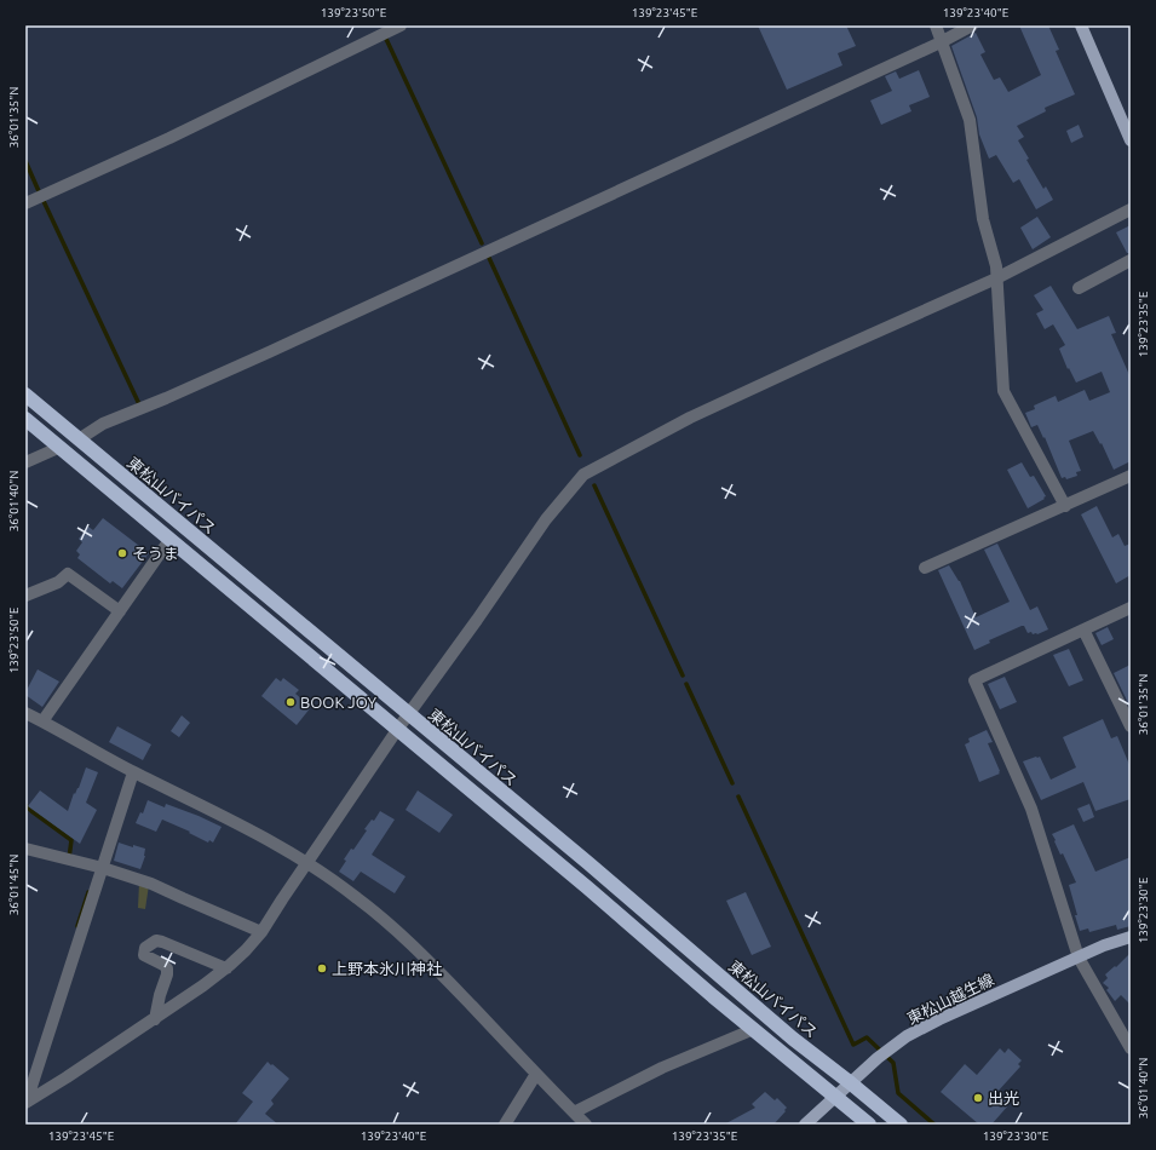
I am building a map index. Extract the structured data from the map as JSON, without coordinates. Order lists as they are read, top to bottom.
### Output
{
  "streets": {
    "highway": ["東松山バイパス"],
    "main road": ["東松山越生線"]
  },
  "crossings": [
    ["東松山バイパス", "東松山越生線"]
  ],
  "places": [
    "そうま",
    "BOOK JOY",
    "上野本氷川神社",
    "出光"
  ],
  "coordinates": [
    "139°23'50\"E",
    "139°23'45\"E",
    "139°23'40\"E",
    "36°01'35\"N",
    "139°23'35\"E",
    "36°01'40\"N",
    "36°01'45\"N",
    "139°23'30\"E"
  ]
}
